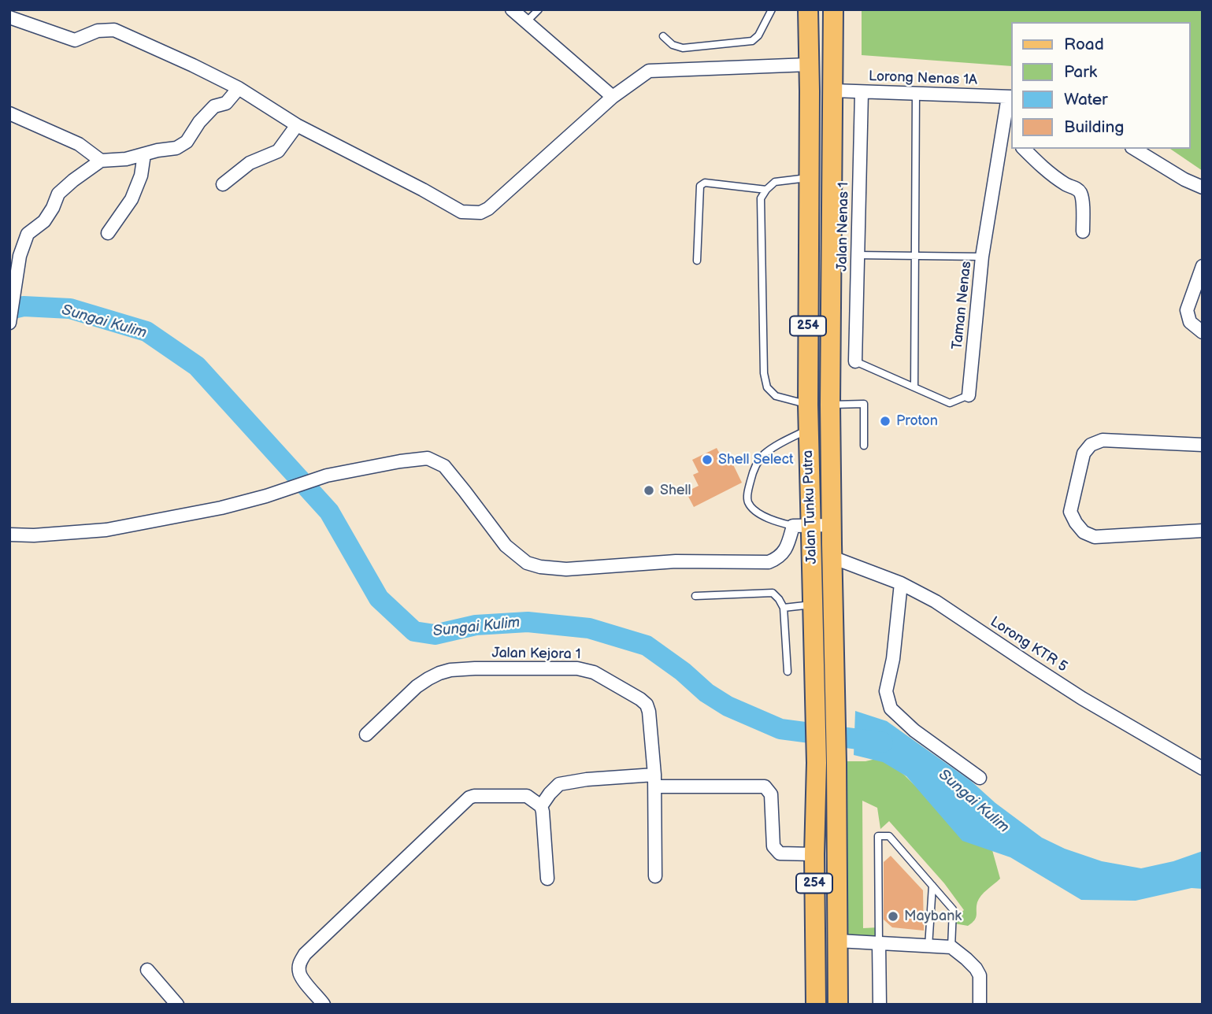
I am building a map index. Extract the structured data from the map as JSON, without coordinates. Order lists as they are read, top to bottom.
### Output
{
  "streets": {
    "main road": ["254", "Jalan Tunku Putra"],
    "street": [
      "Lorong Nenas 1A",
      "Jalan Nenas 1",
      "Taman Nenas",
      "Lorong KTR 5",
      "Jalan Kejora 1"
    ]
  },
  "crossings": [
    ["Lorong Nenas 1A", "Jalan Nenas 1"],
    ["Lorong Nenas 1A", "Taman Nenas"],
    ["Lorong Nenas 1A", "Jalan Tunku Putra"],
    ["Jalan Nenas 1", "Taman Nenas"],
    ["Jalan Tunku Putra", "Lorong KTR 5"]
  ],
  "water": ["Sungai Kulim"],
  "places": [
    "Proton",
    "Shell Select",
    "Shell",
    "Maybank"
  ],
  "legend": [
    "Road",
    "Park",
    "Water",
    "Building"
  ]
}
